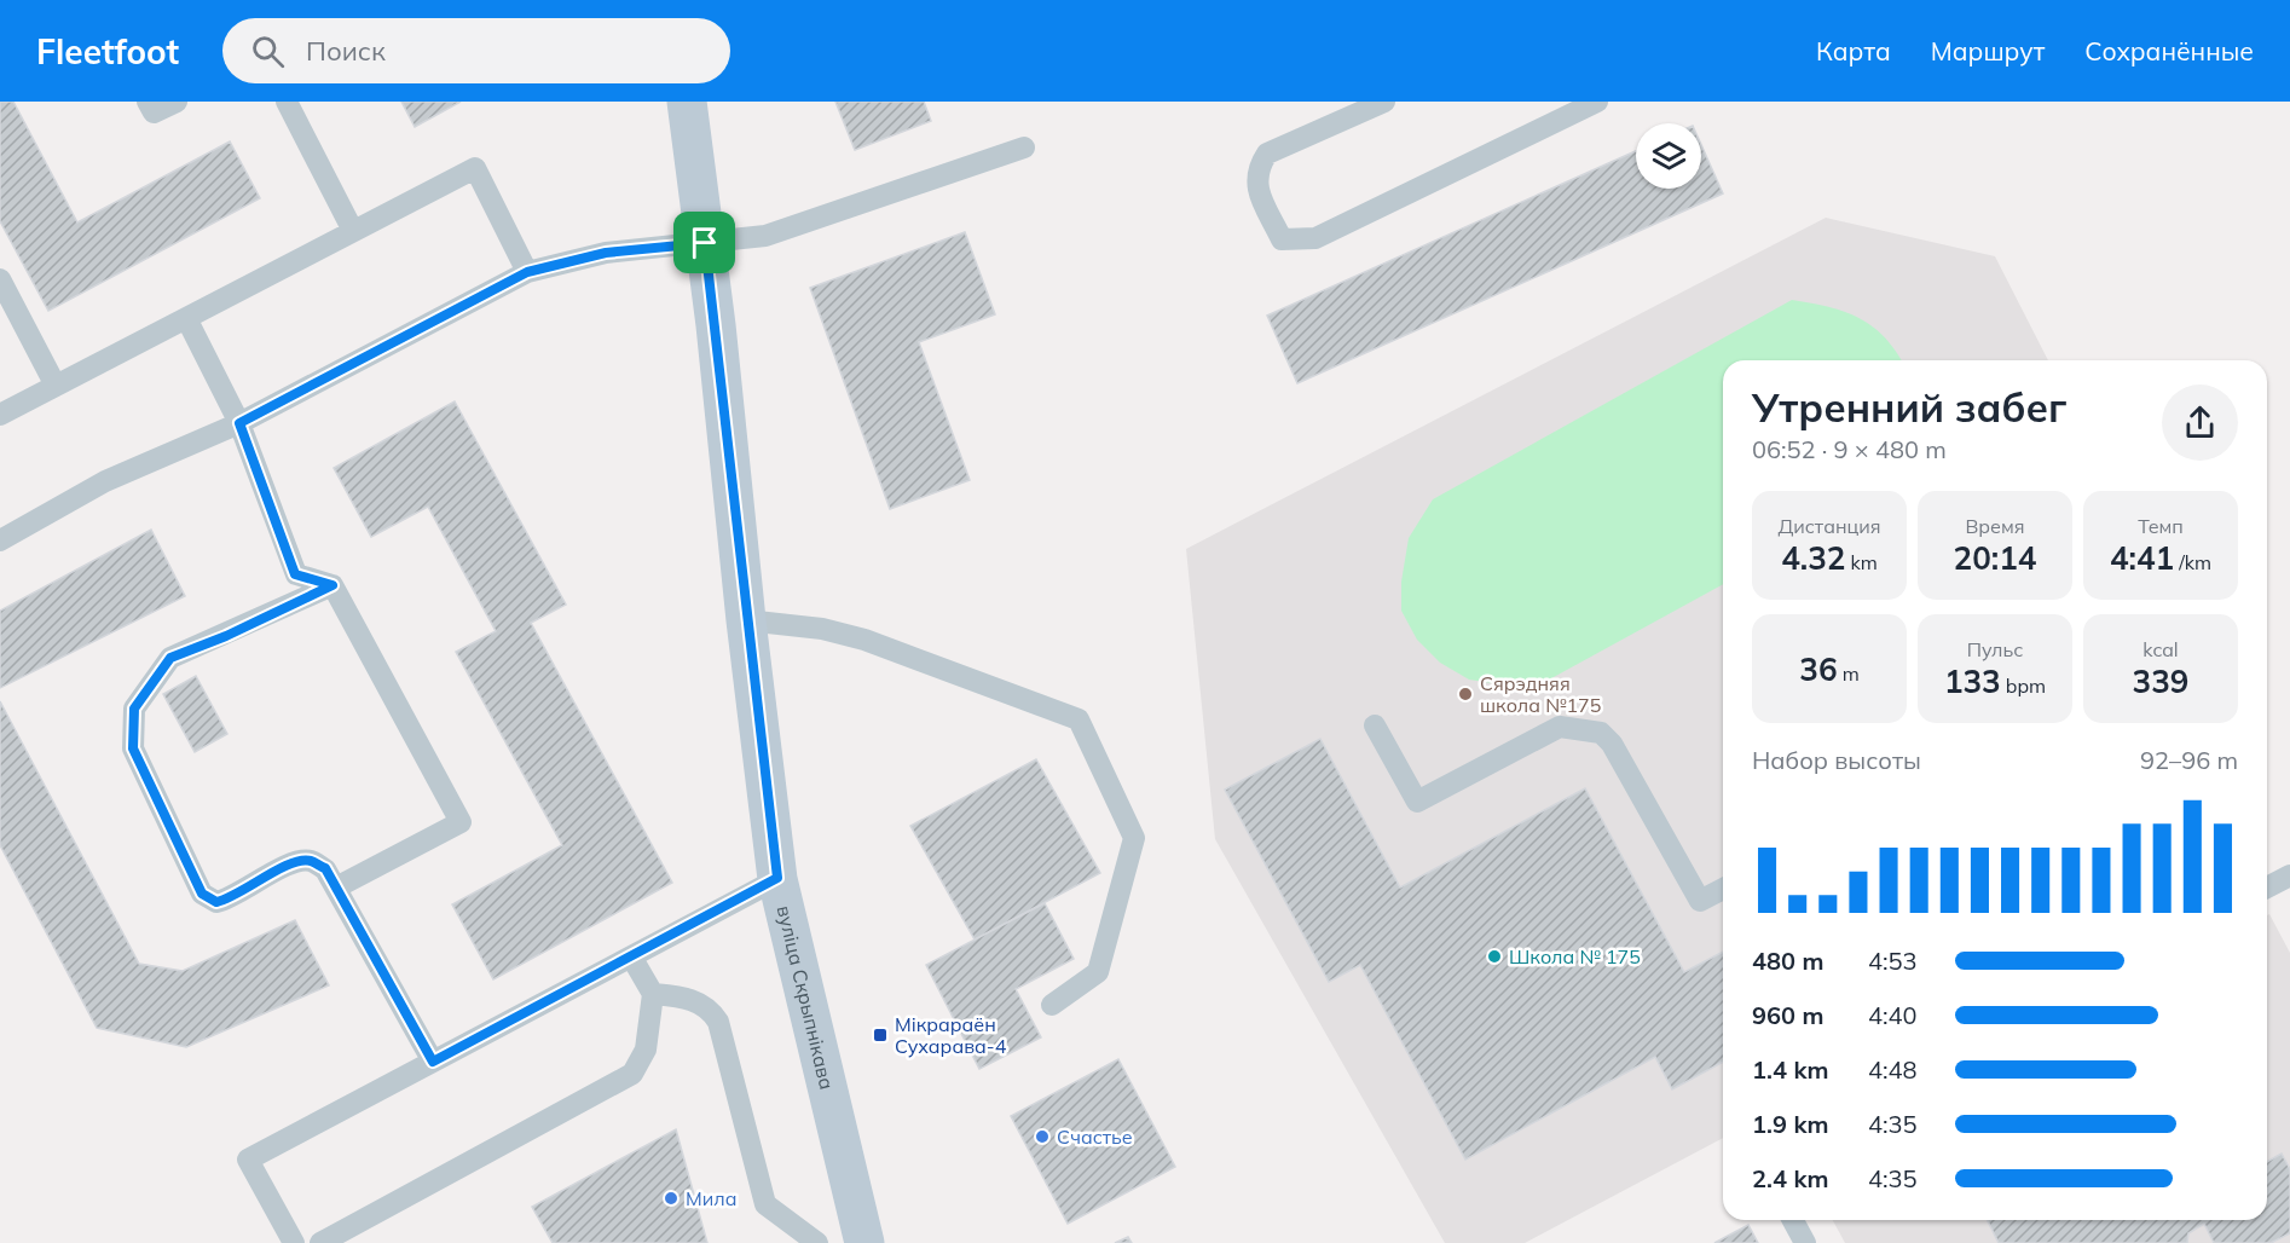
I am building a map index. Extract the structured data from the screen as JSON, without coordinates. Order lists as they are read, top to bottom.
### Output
{
  "streets": {
    "main road": ["вуліца Скрыпнікава"]
  },
  "places": {
    "other": [
      "Сярэдняя школа №175",
      "Школа № 175",
      "Счастье",
      "Мила"
    ],
    "transit": ["Мікрараён Сухарава-4"]
  },
  "page": {
    "header": "Fleetfoot",
    "search": "Поиск",
    "nav": ["Карта", "Маршрут", "Сохранённые"],
    "heading": ["Утренний забег", "06:52 · 9 × 480 m"],
    "stats": [
      ["Дистанция", "4.32 km"],
      ["Время", "20:14"],
      ["Темп", "4:41 /km"],
      ["36 m"],
      ["Пульс", "133 bpm"],
      ["kcal", "339"]
    ],
    "chart": ["Набор высоты", "92–96 m"],
    "list": [
      {
        "name": "480 m",
        "note": "4:53"
      },
      {
        "name": "960 m",
        "note": "4:40"
      },
      {
        "name": "1.4 km",
        "note": "4:48"
      },
      {
        "name": "1.9 km",
        "note": "4:35"
      },
      {
        "name": "2.4 km",
        "note": "4:35"
      }
    ]
  }
}
